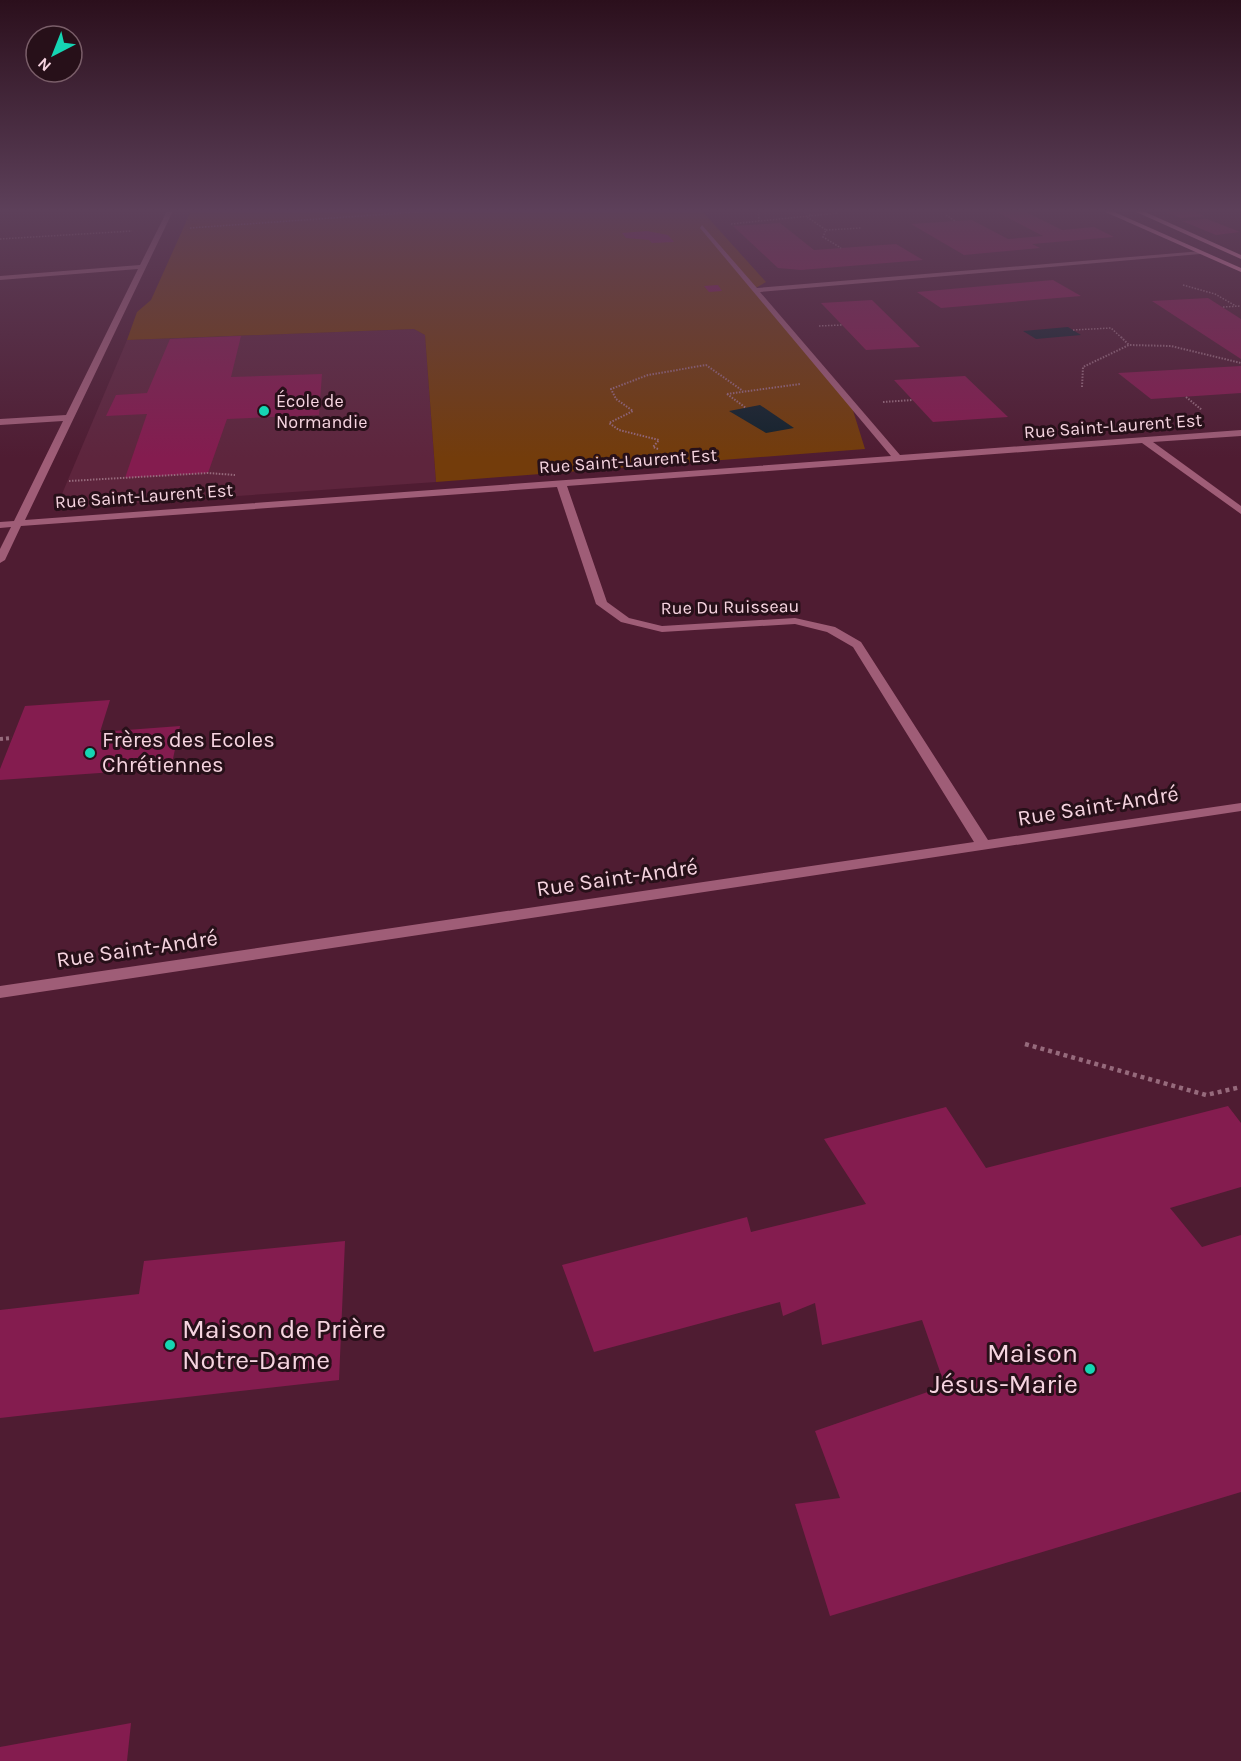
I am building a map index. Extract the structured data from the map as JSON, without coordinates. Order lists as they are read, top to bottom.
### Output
{
  "streets": {
    "street": ["Rue Saint-Laurent Est", "Rue Du Ruisseau", "Rue Saint-André"]
  },
  "crossings": [
    ["Rue Saint-Laurent Est", "Rue Du Ruisseau"],
    ["Rue Du Ruisseau", "Rue Saint-André"]
  ],
  "places": [
    "École de Normandie",
    "Frères des Ecoles Chrétiennes",
    "Maison de Prière Notre-Dame",
    "Maison Jésus-Marie"
  ],
  "north": "bottom left"
}
